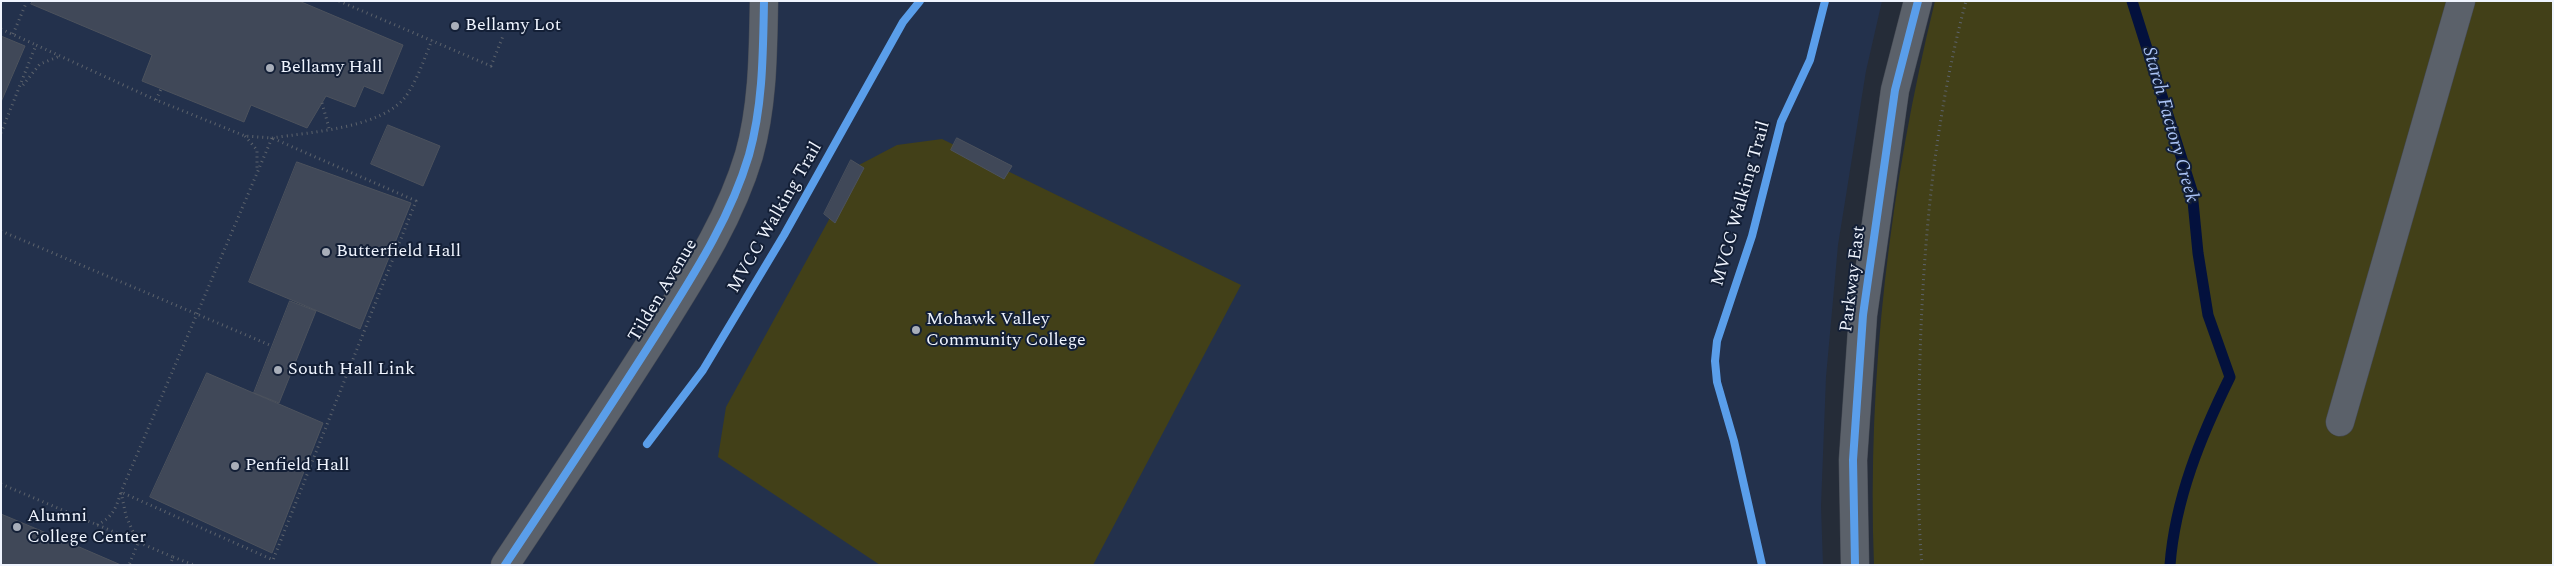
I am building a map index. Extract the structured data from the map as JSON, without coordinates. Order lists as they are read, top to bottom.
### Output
{
  "streets": {
    "street": ["Parkway East", "Tilden Avenue"],
    "cycle path": ["MVCC Walking Trail"]
  },
  "water": ["Starch Factory Creek"],
  "places": [
    "Bellamy Lot",
    "Bellamy Hall",
    "Butterfield Hall",
    "Mohawk Valley Community College",
    "South Hall Link",
    "Penfield Hall",
    "Alumni College Center"
  ]
}
